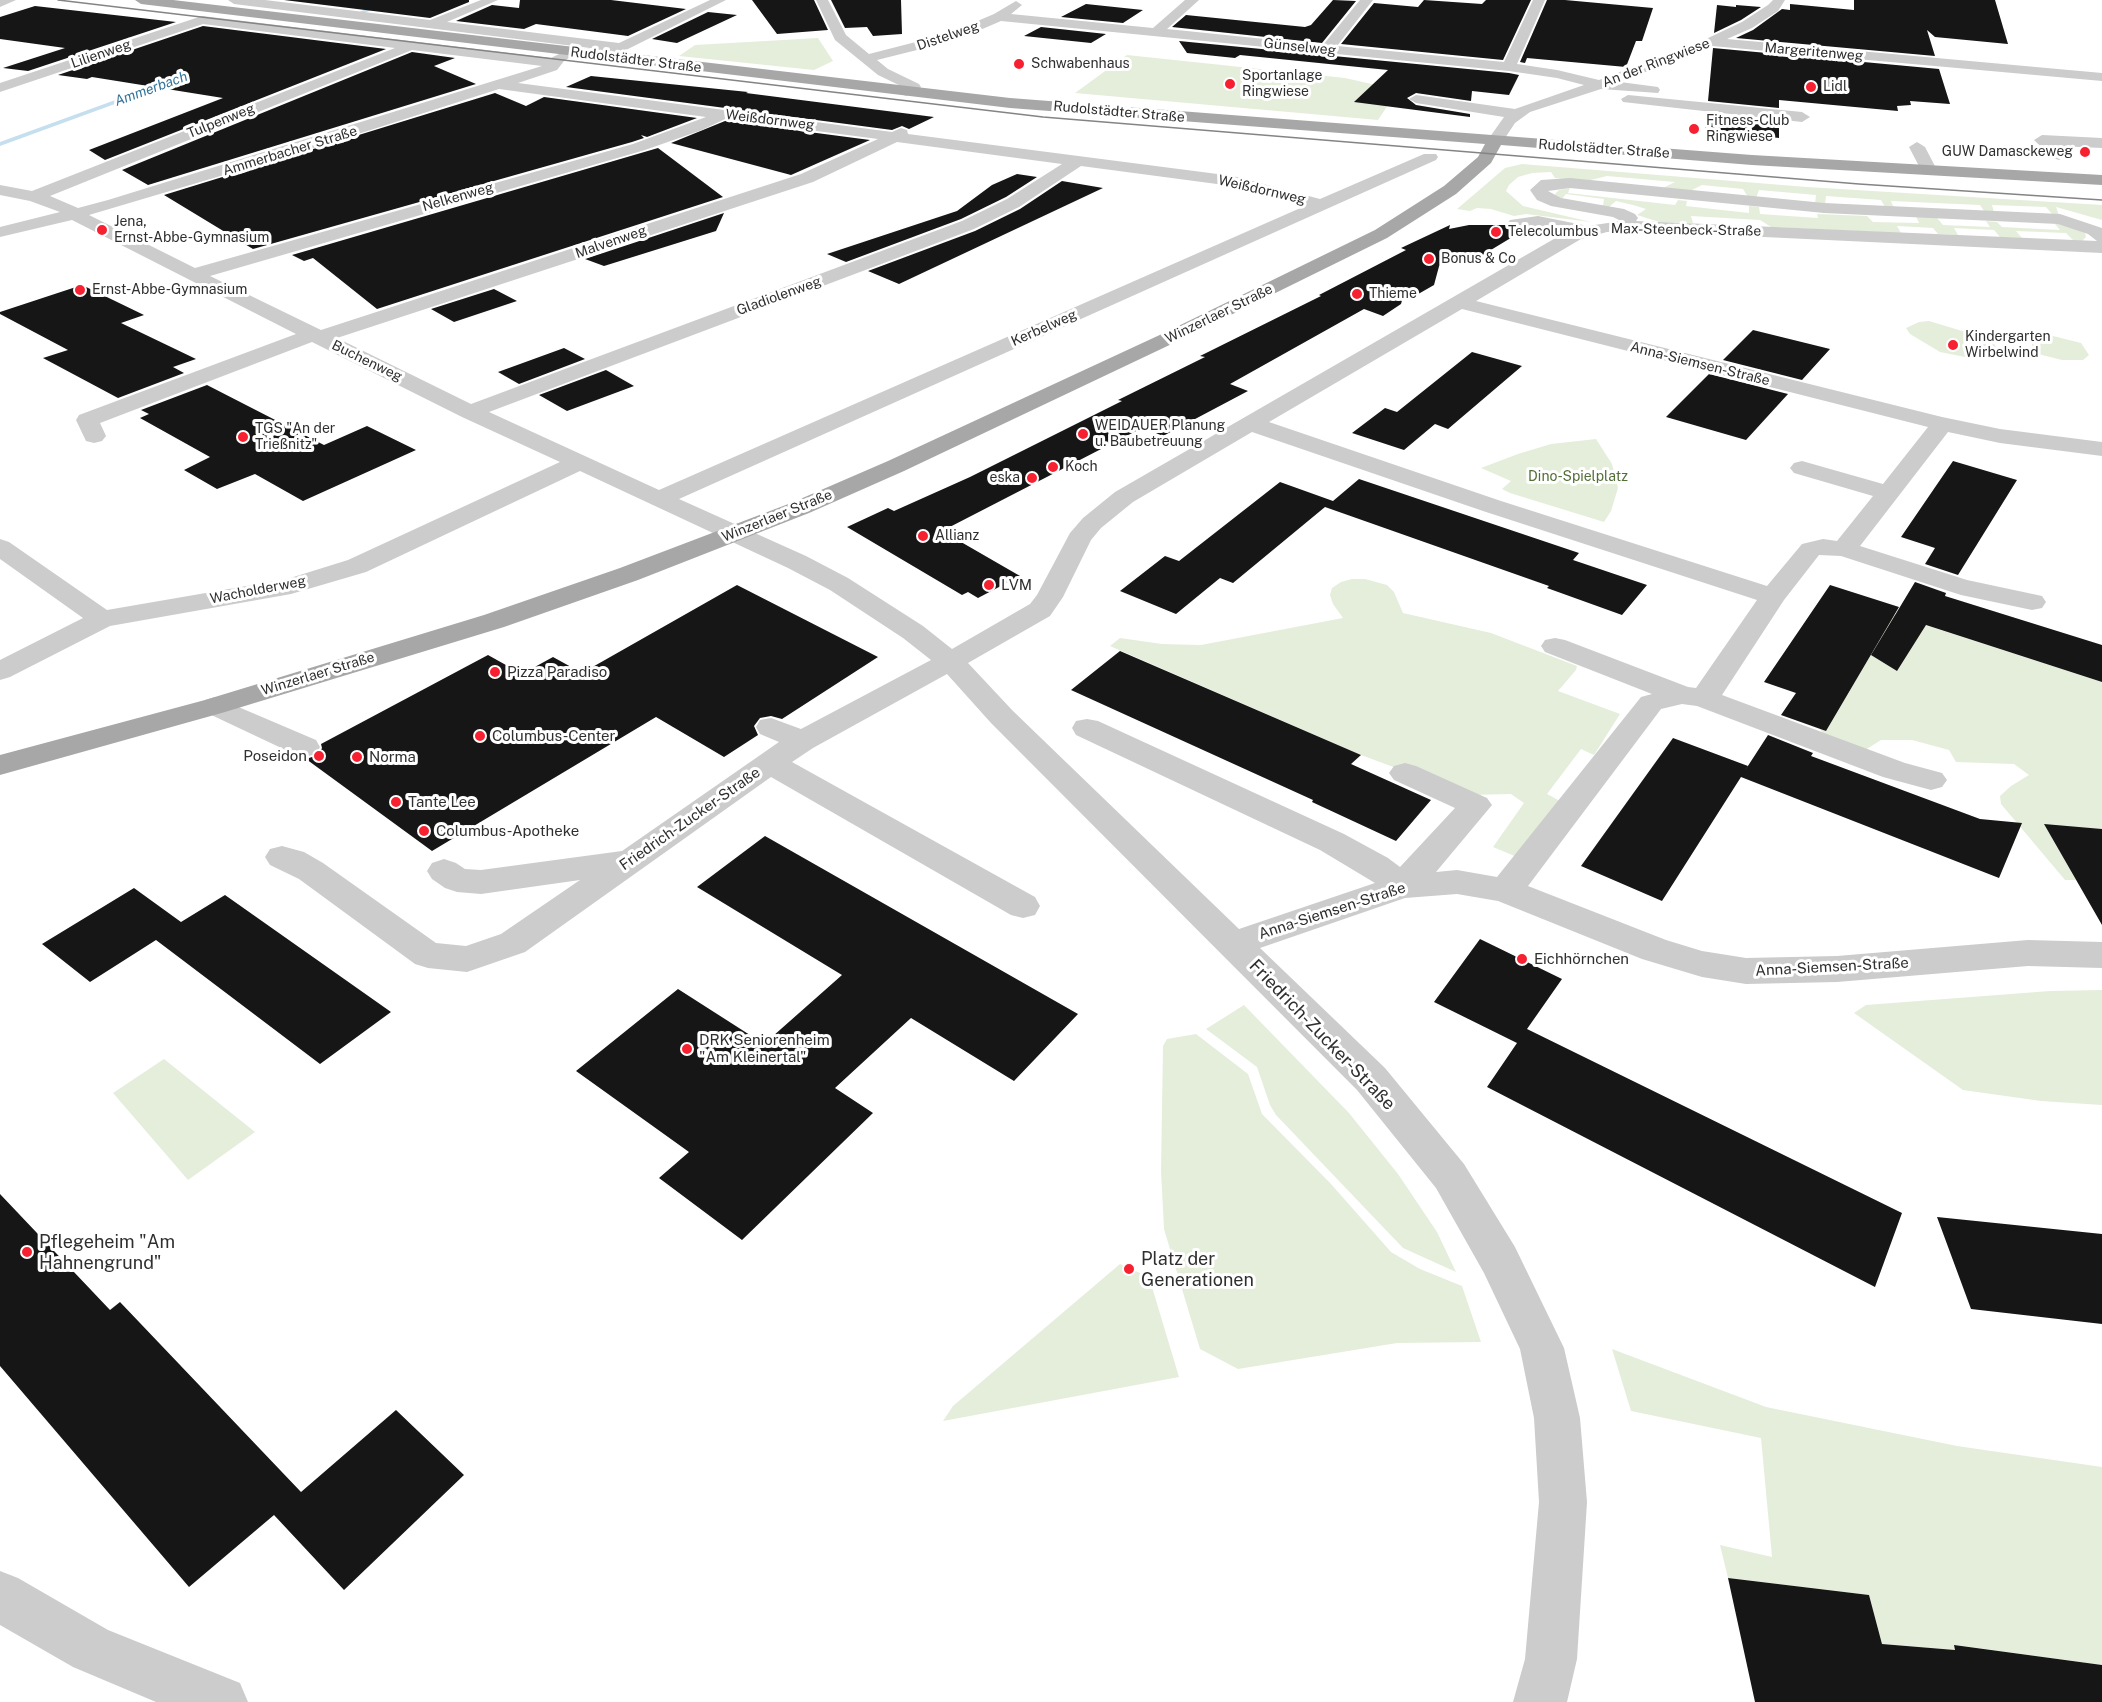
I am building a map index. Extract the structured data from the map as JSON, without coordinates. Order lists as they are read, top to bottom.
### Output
{
  "streets": {
    "main road": ["Rudolstädter Straße", "Winzerlaer Straße"],
    "street": [
      "Distelweg",
      "Günselweg",
      "Margeritenweg",
      "Lilienweg",
      "An der Ringwiese",
      "Weißdornweg",
      "Tulpenweg",
      "Ammerbacher Straße",
      "Nelkenweg",
      "Max-Steenbeck-Straße",
      "Malvenweg",
      "Gladiolenweg",
      "Kerbelweg",
      "Buchenweg",
      "Anna-Siemsen-Straße",
      "Wacholderweg",
      "Friedrich-Zucker-Straße"
    ]
  },
  "crossings": [
    ["Distelweg", "Günselweg"],
    ["Günselweg", "An der Ringwiese"],
    ["Margeritenweg", "An der Ringwiese"],
    ["Lilienweg", "Tulpenweg"],
    ["Rudolstädter Straße", "Ammerbacher Straße"],
    ["Rudolstädter Straße", "Winzerlaer Straße"],
    ["Weißdornweg", "Ammerbacher Straße"],
    ["Weißdornweg", "Nelkenweg"],
    ["Weißdornweg", "Malvenweg"],
    ["Weißdornweg", "Gladiolenweg"],
    ["Weißdornweg", "Kerbelweg"],
    ["Tulpenweg", "Buchenweg"],
    ["Ammerbacher Straße", "Buchenweg"],
    ["Nelkenweg", "Buchenweg"],
    ["Max-Steenbeck-Straße", "Anna-Siemsen-Straße"],
    ["Max-Steenbeck-Straße", "Friedrich-Zucker-Straße"],
    ["Malvenweg", "Buchenweg"],
    ["Gladiolenweg", "Buchenweg"],
    ["Winzerlaer Straße", "Buchenweg"],
    ["Winzerlaer Straße", "Friedrich-Zucker-Straße"],
    ["Kerbelweg", "Buchenweg"],
    ["Buchenweg", "Wacholderweg"],
    ["Buchenweg", "Friedrich-Zucker-Straße"],
    ["Anna-Siemsen-Straße", "Friedrich-Zucker-Straße"]
  ],
  "water": ["Ammerbach"],
  "parks": ["Dino-Spielplatz"],
  "places": [
    "Schwabenhaus",
    "Sportanlage Ringwiese",
    "Lidl",
    "Fitness-Club Ringwiese",
    "GUW Damasckeweg",
    "Jena, Ernst-Abbe-Gymnasium",
    "Telecolumbus",
    "Bonus & Co",
    "Ernst-Abbe-Gymnasium",
    "Thieme",
    "Kindergarten Wirbelwind",
    "WEIDAUER Planung u. Baubetreuung",
    "TGS \"An der Trießnitz\"",
    "Koch",
    "eska",
    "Allianz",
    "LVM",
    "Pizza Paradiso",
    "Columbus-Center",
    "Poseidon",
    "Norma",
    "Tante Lee",
    "Columbus-Apotheke",
    "Eichhörnchen",
    "DRK Seniorenheim \"Am Kleinertal\"",
    "Pflegeheim \"Am Hahnengrund\"",
    "Platz der Generationen"
  ]
}
